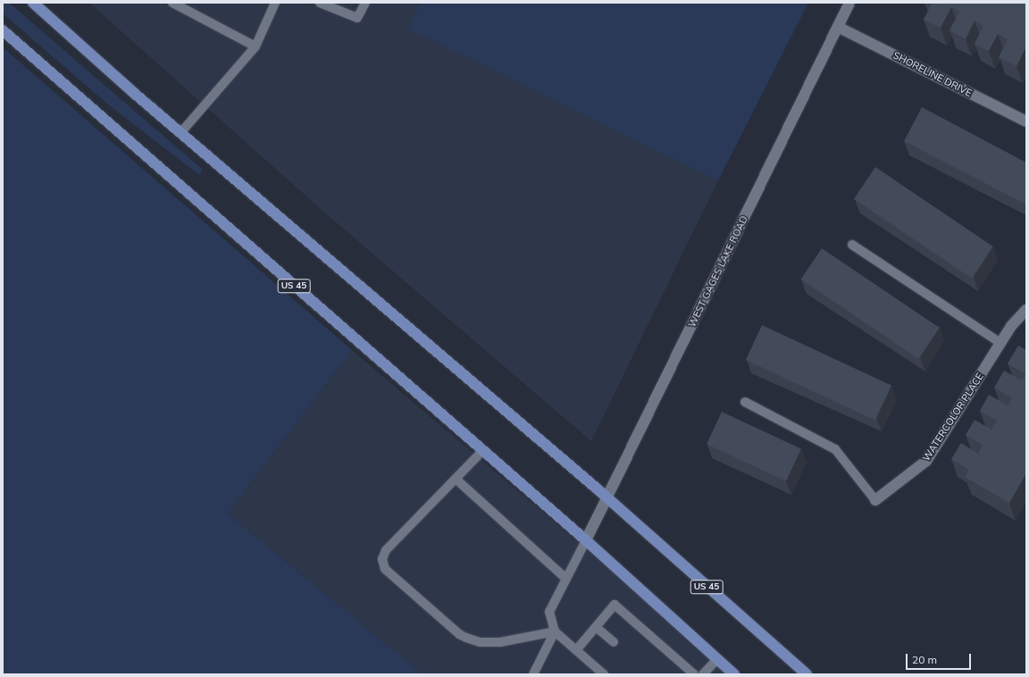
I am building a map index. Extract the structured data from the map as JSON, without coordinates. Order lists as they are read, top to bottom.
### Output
{
  "streets": {
    "main road": ["US 45"],
    "street": ["SHORELINE DRIVE", "WEST GAGES LAKE ROAD", "WATERCOLOR PLACE"]
  },
  "crossings": [
    ["SHORELINE DRIVE", "WEST GAGES LAKE ROAD"],
    ["WEST GAGES LAKE ROAD", "US 45"]
  ],
  "scale_bar": "20 m"
}
